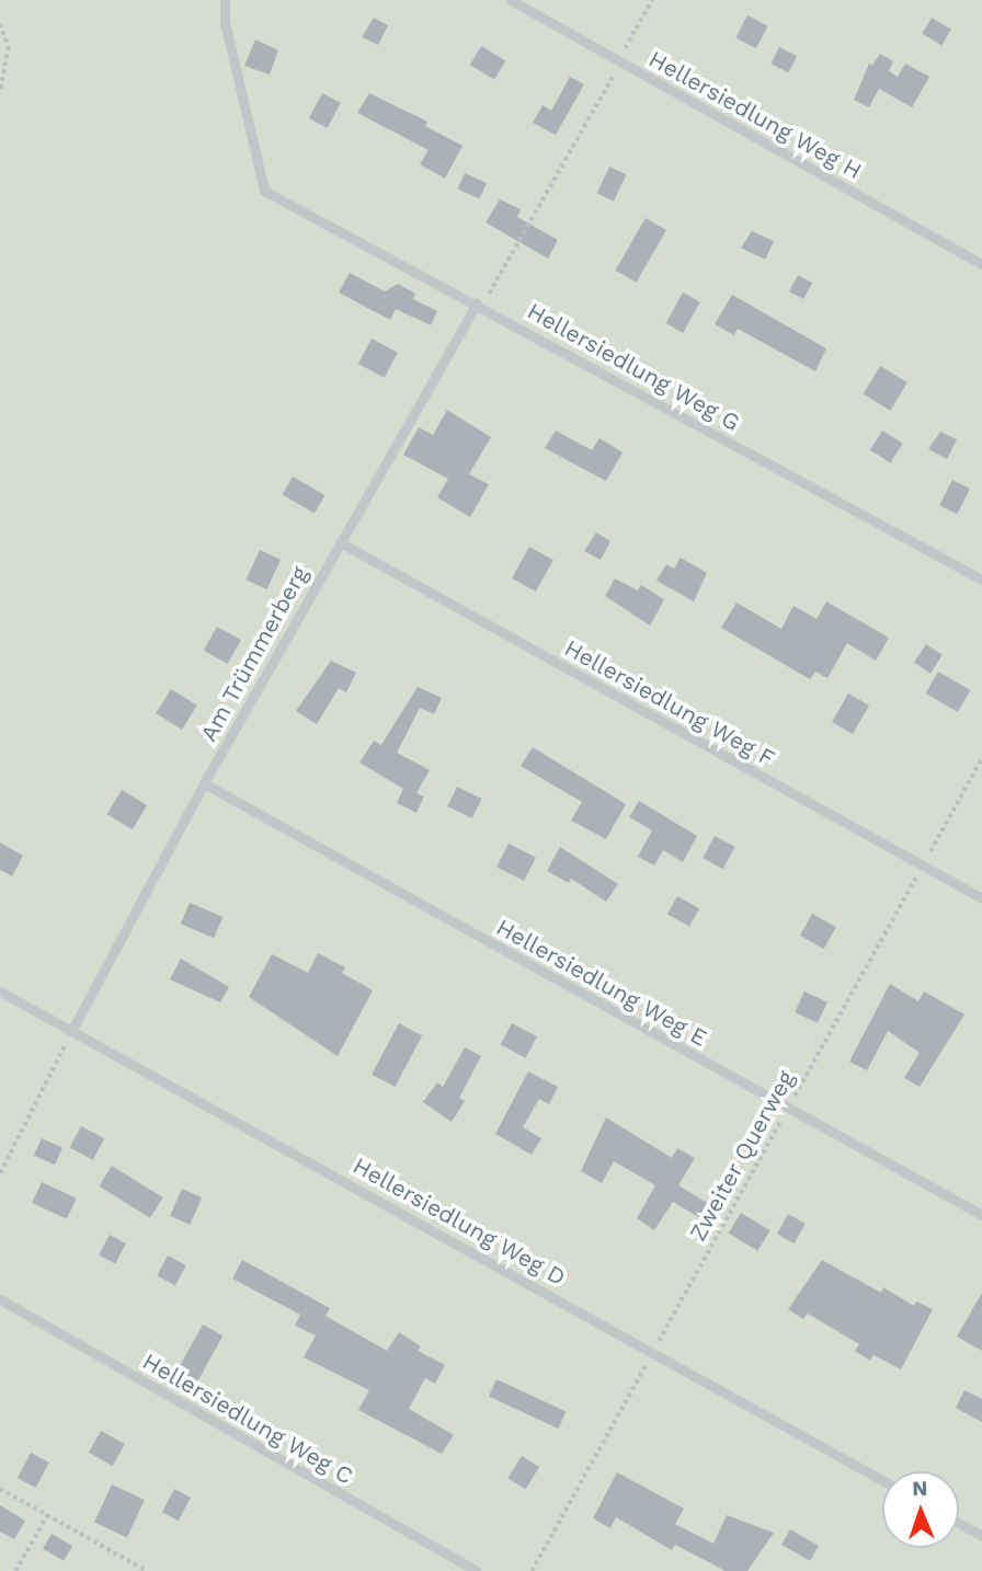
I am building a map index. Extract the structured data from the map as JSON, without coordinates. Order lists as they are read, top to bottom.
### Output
{
  "streets": {
    "lane": [
      "Hellersiedlung Weg H",
      "Hellersiedlung Weg G",
      "Am Trümmerberg",
      "Hellersiedlung Weg F",
      "Hellersiedlung Weg E",
      "Hellersiedlung Weg D",
      "Hellersiedlung Weg C"
    ],
    "path": ["Zweiter Querweg"]
  },
  "crossings": [
    ["Hellersiedlung Weg G", "Am Trümmerberg"],
    ["Am Trümmerberg", "Hellersiedlung Weg F"],
    ["Am Trümmerberg", "Hellersiedlung Weg E"],
    ["Am Trümmerberg", "Hellersiedlung Weg D"],
    ["Hellersiedlung Weg F", "Zweiter Querweg"],
    ["Hellersiedlung Weg E", "Zweiter Querweg"],
    ["Zweiter Querweg", "Hellersiedlung Weg D"]
  ],
  "north": "top"
}
